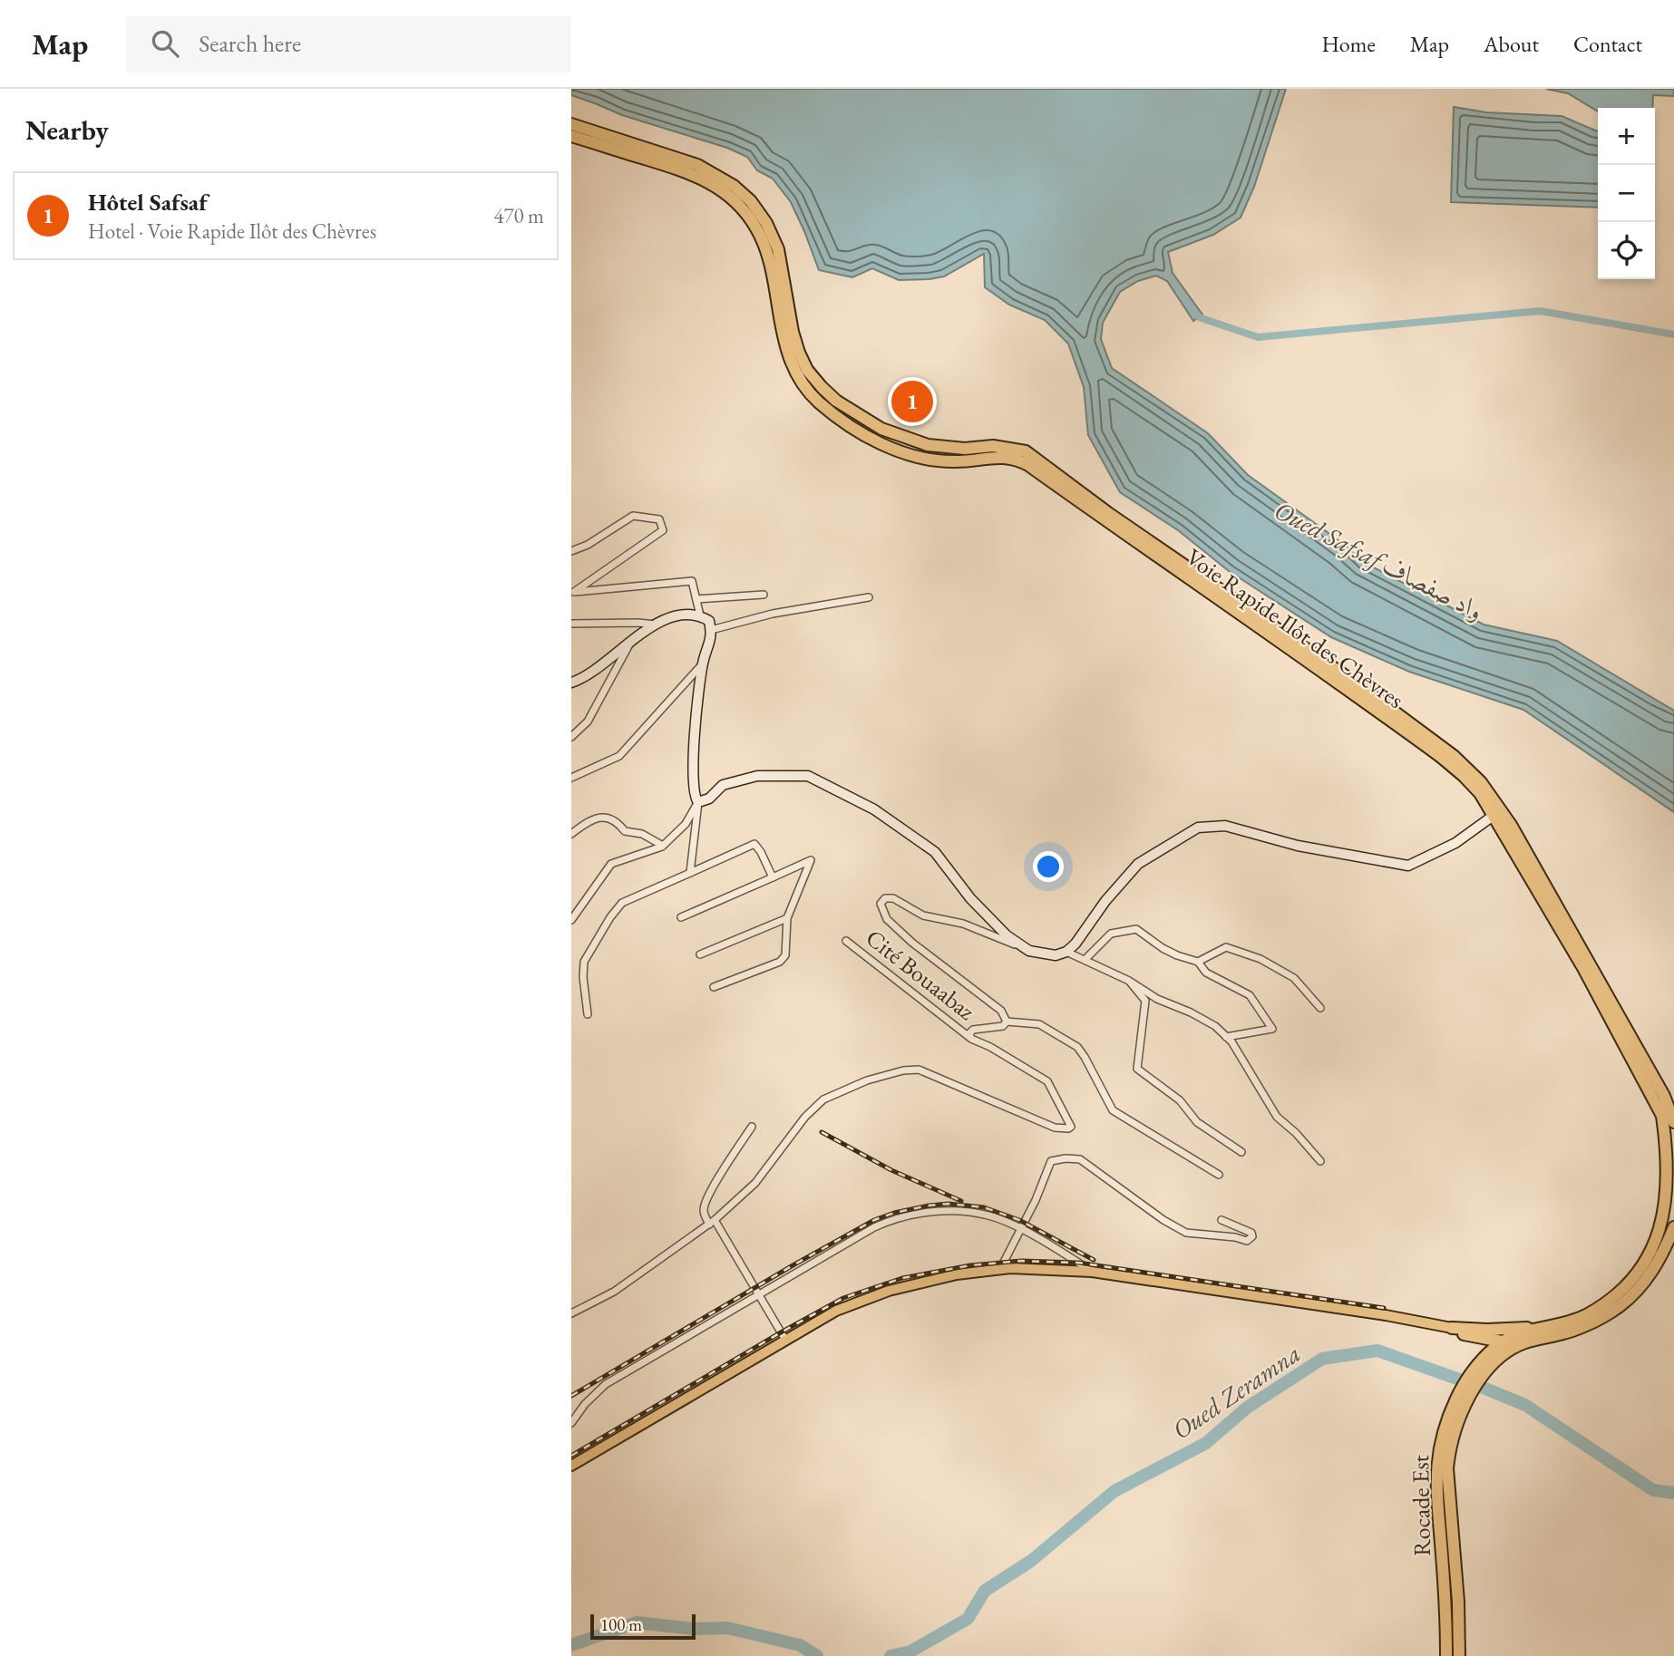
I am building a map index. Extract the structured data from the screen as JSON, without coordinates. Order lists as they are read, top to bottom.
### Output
{
  "streets": {
    "highway": ["Voie Rapide Ilôt des Chèvres", "Rocade Est"],
    "street": ["Cité Bouaabaz"]
  },
  "crossings": [
    ["Voie Rapide Ilôt des Chèvres", "Rocade Est"]
  ],
  "water": ["Oued Safsaf واد صفصاف", "Oued Zeramna"],
  "scale_bar": "100 m",
  "page": {
    "header": "Map",
    "search": "Search here",
    "nav": [
      "Home",
      "Map",
      "About",
      "Contact"
    ],
    "heading": "Nearby",
    "map_buttons": ["+", "−"],
    "list": [
      {
        "mark": "1",
        "name": "Hôtel Safsaf",
        "note": "Hotel · Voie Rapide Ilôt des Chèvres",
        "value": "470 m"
      }
    ],
    "pins": "1",
    "scale": "100 m"
  }
}
